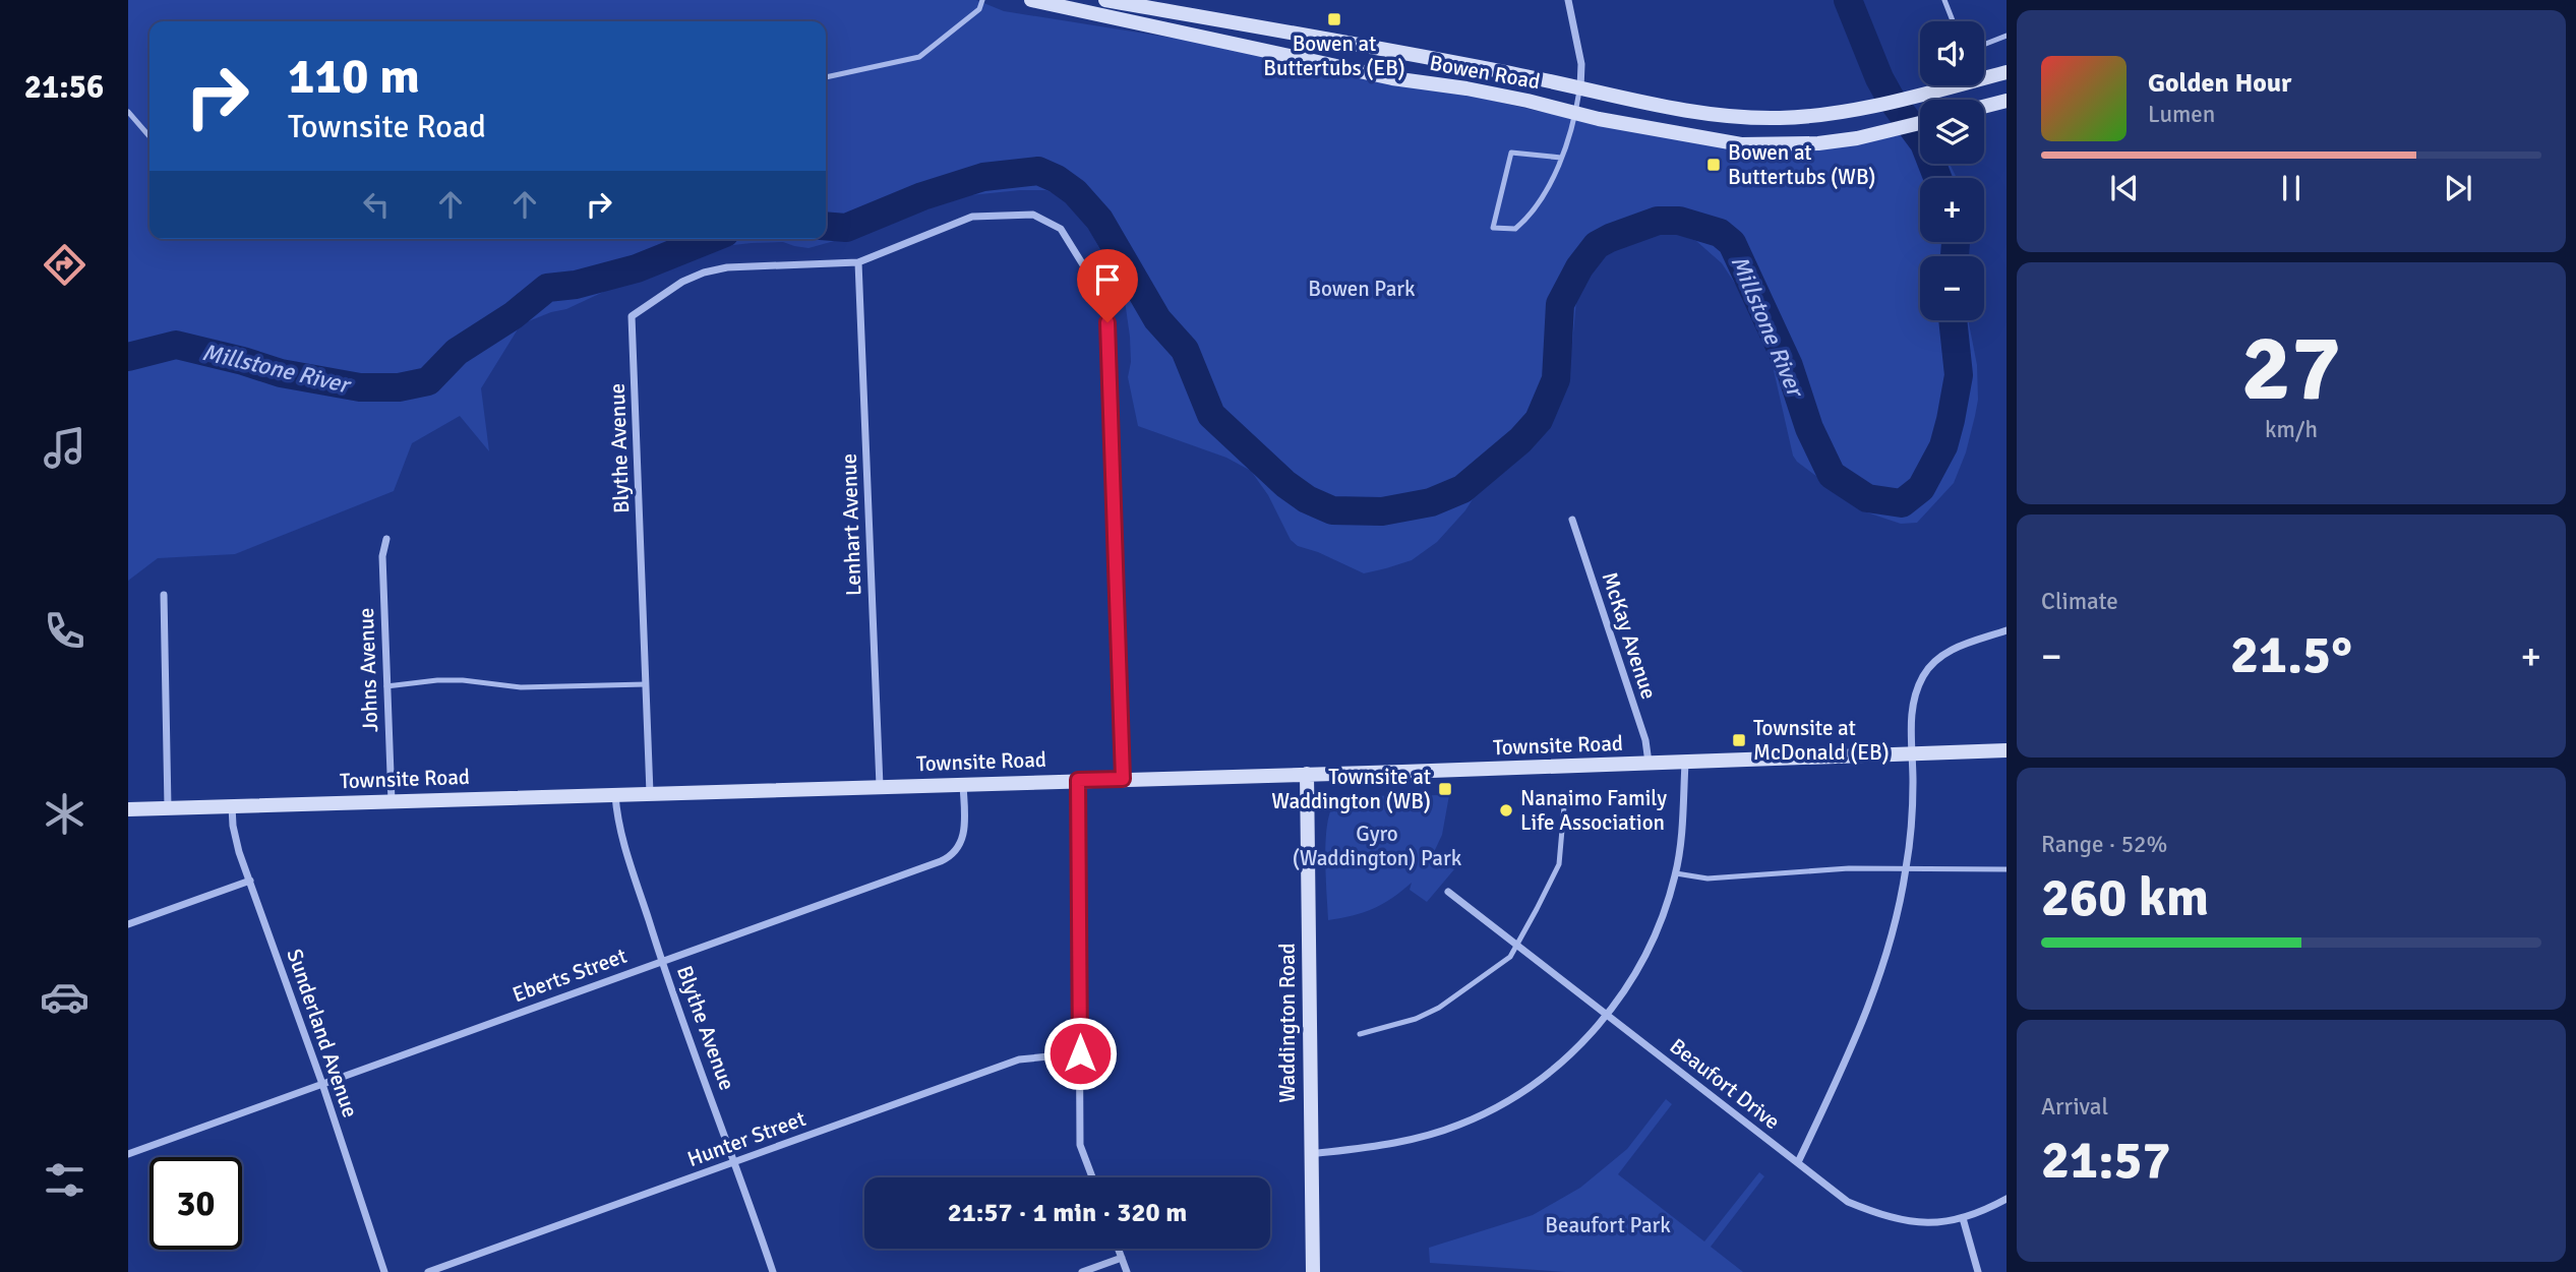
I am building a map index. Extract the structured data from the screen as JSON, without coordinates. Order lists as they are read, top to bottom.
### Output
{
  "streets": {
    "street": [
      "Bowen Road",
      "Blythe Avenue",
      "Lenhart Avenue",
      "McKay Avenue",
      "Johns Avenue",
      "Townsite Road",
      "Eberts Street",
      "Waddington Road",
      "Sunderland Avenue",
      "Beaufort Drive",
      "Hunter Street"
    ]
  },
  "crossings": [
    ["Blythe Avenue", "Lenhart Avenue"],
    ["Blythe Avenue", "Townsite Road"],
    ["Blythe Avenue", "Eberts Street"],
    ["Blythe Avenue", "Hunter Street"],
    ["Lenhart Avenue", "Townsite Road"],
    ["McKay Avenue", "Townsite Road"],
    ["Johns Avenue", "Townsite Road"],
    ["Townsite Road", "Eberts Street"],
    ["Townsite Road", "Waddington Road"],
    ["Townsite Road", "Sunderland Avenue"],
    ["Eberts Street", "Sunderland Avenue"]
  ],
  "water": ["Millstone River"],
  "parks": ["Bowen Park", "Gyro (Waddington) Park", "Beaufort Park"],
  "places": {
    "transit": [
      "Bowen at Buttertubs (EB)",
      "Bowen at Buttertubs (WB)",
      "Townsite at McDonald (EB)",
      "Townsite at Waddington (WB)"
    ],
    "other": ["Nanaimo Family Life Association"]
  },
  "page": {
    "tabs": "21:56",
    "map_buttons": ["+", "−"],
    "turn": ["110 m", "Townsite Road"],
    "song": ["Golden Hour", "Lumen"],
    "tile": [
      ["27", "km/h"],
      "Climate",
      ["Range · 52%", "260 km"],
      ["Arrival", "21:57"]
    ],
    "heat": ["−", "21.5°", "+"],
    "limit": "30",
    "trip": "21:57 · 1 min · 320 m"
  }
}
